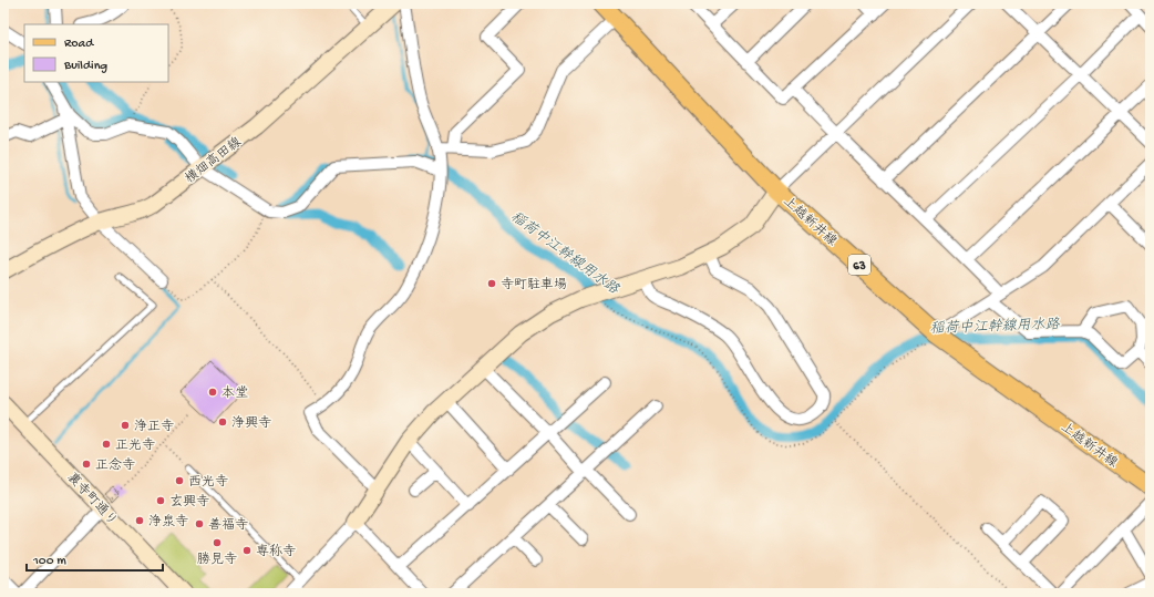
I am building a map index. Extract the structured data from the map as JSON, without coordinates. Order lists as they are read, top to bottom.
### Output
{
  "streets": {
    "main road": ["上越新井線", "63"],
    "street": ["横畑高田線", "裏寺町通り"]
  },
  "water": ["稲荷中江幹線用水路"],
  "places": [
    "寺町駐車場",
    "本堂",
    "浄興寺",
    "浄正寺",
    "正光寺",
    "正念寺",
    "西光寺",
    "玄興寺",
    "浄泉寺",
    "善福寺",
    "勝見寺",
    "専称寺"
  ],
  "legend": ["Road", "Building"],
  "scale_bar": "100 m"
}
